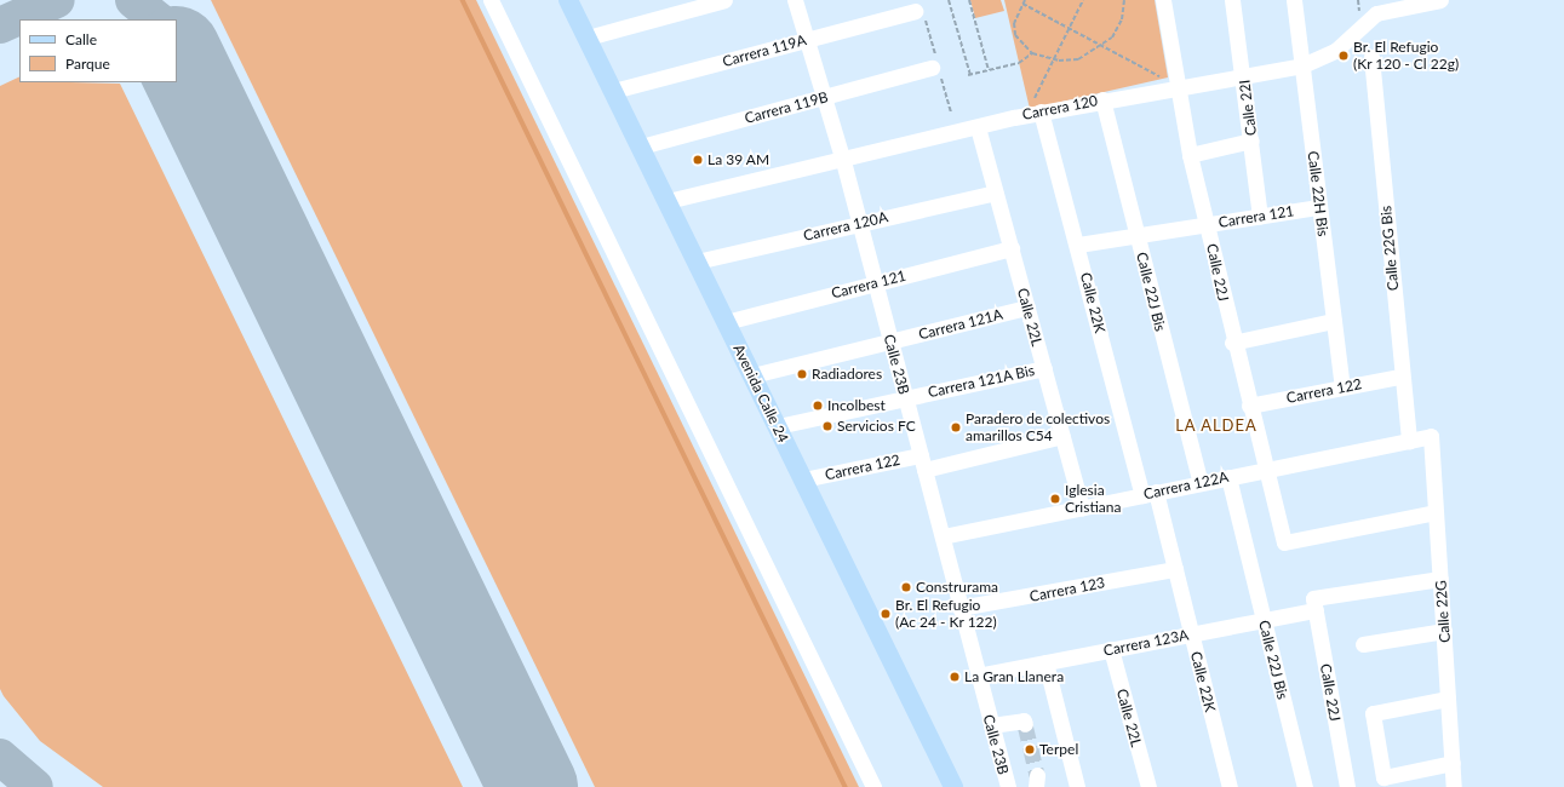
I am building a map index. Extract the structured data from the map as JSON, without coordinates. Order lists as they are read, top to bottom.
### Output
{
  "streets": {
    "main road": ["Avenida Calle 24"],
    "street": [
      "Carrera 119A",
      "Carrera 119B",
      "Carrera 120",
      "Calle 22I",
      "Calle 22H Bis",
      "Carrera 121",
      "Carrera 120A",
      "Calle 22G Bis",
      "Calle 22J",
      "Calle 22J Bis",
      "Calle 22K",
      "Calle 22L",
      "Carrera 121A",
      "Calle 23B",
      "Carrera 121A Bis",
      "Carrera 122",
      "Carrera 122A",
      "Carrera 123",
      "Calle 22G",
      "Carrera 123A"
    ]
  },
  "crossings": [
    ["Carrera 119A", "Calle 23B"],
    ["Carrera 119A", "Avenida Calle 24"],
    ["Carrera 119B", "Calle 23B"],
    ["Carrera 119B", "Avenida Calle 24"],
    ["Carrera 120", "Calle 22I"],
    ["Carrera 120", "Calle 22H Bis"],
    ["Carrera 120", "Calle 22J"],
    ["Carrera 120", "Calle 22J Bis"],
    ["Carrera 120", "Calle 22K"],
    ["Carrera 120", "Calle 22L"],
    ["Carrera 120", "Calle 23B"],
    ["Carrera 120", "Avenida Calle 24"],
    ["Calle 22I", "Carrera 121"],
    ["Calle 22H Bis", "Carrera 121"],
    ["Calle 22H Bis", "Carrera 122"],
    ["Carrera 121", "Calle 22J"],
    ["Carrera 121", "Calle 22J Bis"],
    ["Carrera 121", "Calle 22K"],
    ["Carrera 121", "Calle 22L"],
    ["Carrera 121", "Calle 23B"],
    ["Carrera 121", "Avenida Calle 24"],
    ["Carrera 120A", "Calle 22L"],
    ["Carrera 120A", "Calle 23B"],
    ["Carrera 120A", "Avenida Calle 24"],
    ["Calle 22G Bis", "Carrera 122"],
    ["Calle 22G Bis", "Carrera 122A"],
    ["Calle 22J", "Carrera 122"],
    ["Calle 22J", "Carrera 122A"],
    ["Calle 22J", "Calle 22G"],
    ["Calle 22J", "Carrera 123A"],
    ["Calle 22J Bis", "Carrera 122A"],
    ["Calle 22J Bis", "Carrera 123A"],
    ["Calle 22K", "Carrera 122A"],
    ["Calle 22K", "Carrera 123"],
    ["Calle 22K", "Carrera 123A"],
    ["Calle 22L", "Carrera 121A"],
    ["Calle 22L", "Carrera 121A Bis"],
    ["Calle 22L", "Carrera 122"],
    ["Calle 22L", "Carrera 122A"],
    ["Calle 22L", "Carrera 123A"],
    ["Carrera 121A", "Calle 23B"],
    ["Carrera 121A", "Avenida Calle 24"],
    ["Calle 23B", "Carrera 121A Bis"],
    ["Calle 23B", "Carrera 122"],
    ["Calle 23B", "Carrera 122A"],
    ["Calle 23B", "Carrera 123"],
    ["Calle 23B", "Carrera 123A"],
    ["Carrera 121A Bis", "Avenida Calle 24"],
    ["Carrera 122", "Avenida Calle 24"],
    ["Carrera 122A", "Calle 22G"],
    ["Calle 22G", "Carrera 123A"]
  ],
  "districts": ["LA ALDEA"],
  "places": [
    "Br. El Refugio (Kr 120 - Cl 22g)",
    "La 39 AM",
    "Radiadores",
    "Incolbest",
    "Servicios FC",
    "Paradero de colectivos amarillos C54",
    "Iglesia Cristiana",
    "Construrama",
    "Br. El Refugio (Ac 24 - Kr 122)",
    "La Gran Llanera",
    "Terpel"
  ],
  "legend": ["Calle", "Parque"]
}
